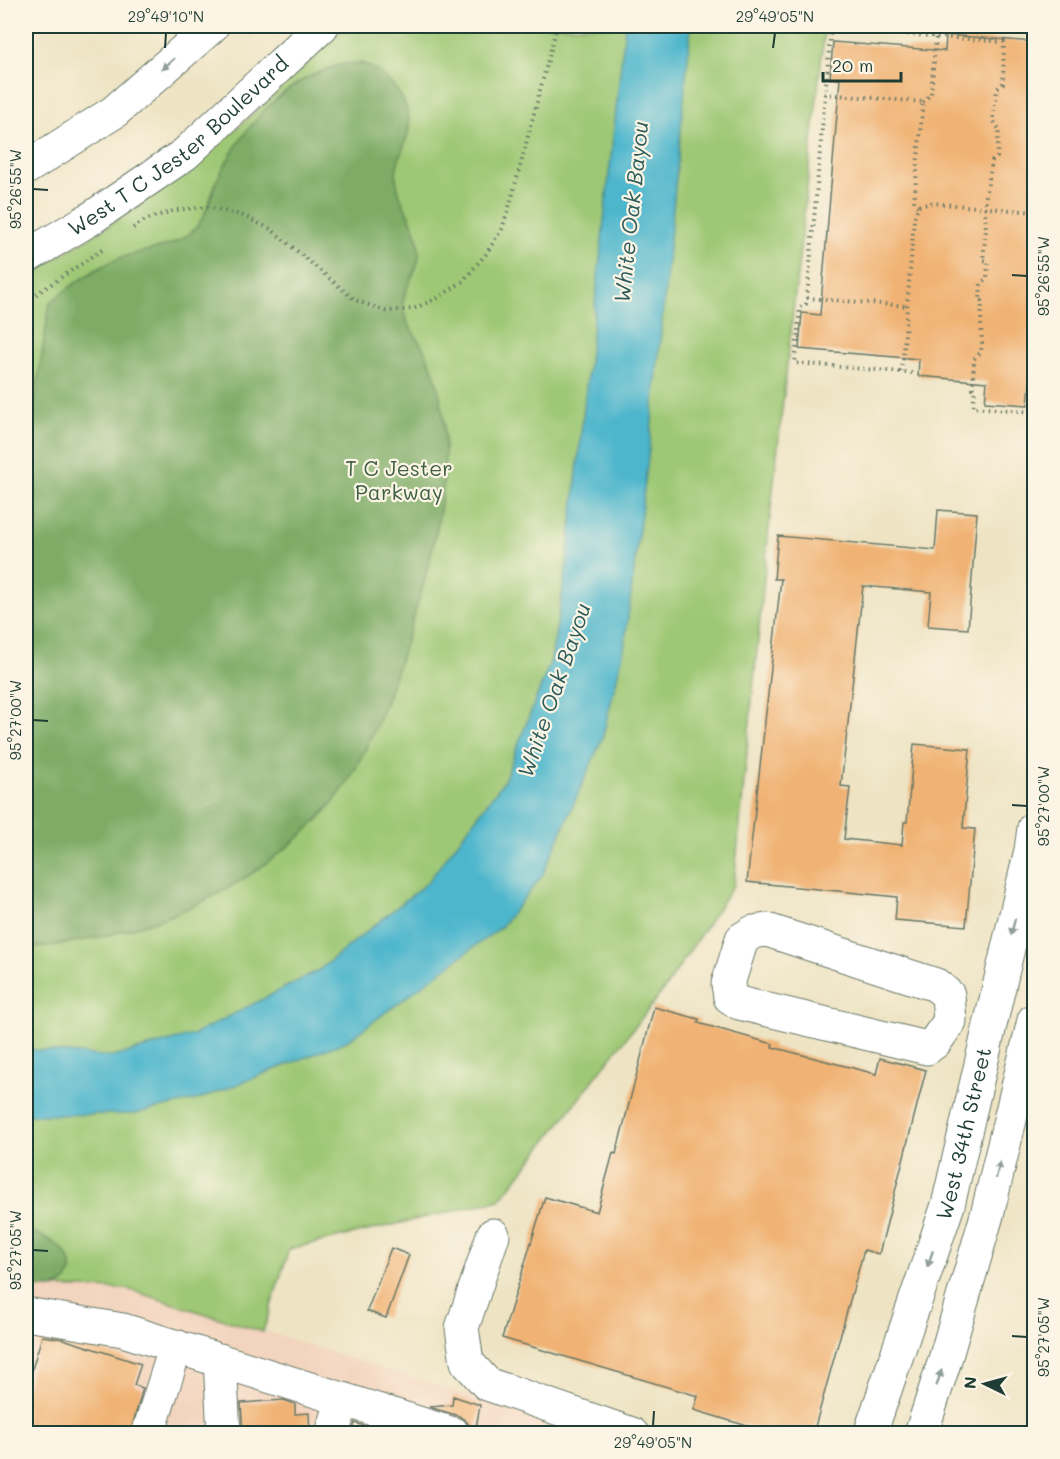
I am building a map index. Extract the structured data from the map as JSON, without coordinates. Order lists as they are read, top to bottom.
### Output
{
  "streets": {
    "main road": ["West T C Jester Boulevard", "West 34th Street"]
  },
  "water": ["White Oak Bayou"],
  "parks": ["T C Jester Parkway"],
  "scale_bar": "20 m",
  "north": "left",
  "coordinates": [
    "29°49'10\"N",
    "29°49'05\"N",
    "95°26'55\"W",
    "95°27'00\"W",
    "95°27'05\"W"
  ]
}
